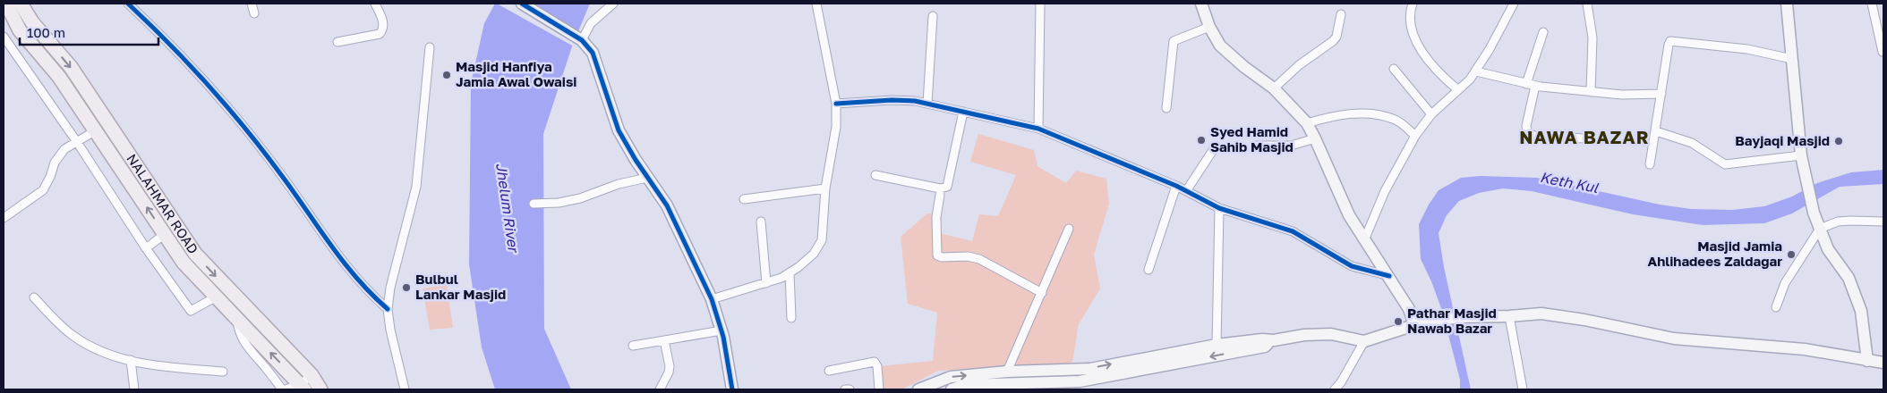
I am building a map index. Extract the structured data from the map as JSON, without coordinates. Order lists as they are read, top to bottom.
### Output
{
  "streets": {
    "main road": ["NALAHMAR ROAD"]
  },
  "districts": ["NAWA BAZAR"],
  "water": ["Keth Kul", "Jhelum River"],
  "places": [
    "Masjid Hanfiya Jamia Awal Owaisi",
    "Syed Hamid Sahib Masjid",
    "Bayjaqi Masjid",
    "Masjid Jamia Ahlihadees Zaldagar",
    "Bulbul Lankar Masjid",
    "Pathar Masjid Nawab Bazar"
  ],
  "scale_bar": "100 m"
}
